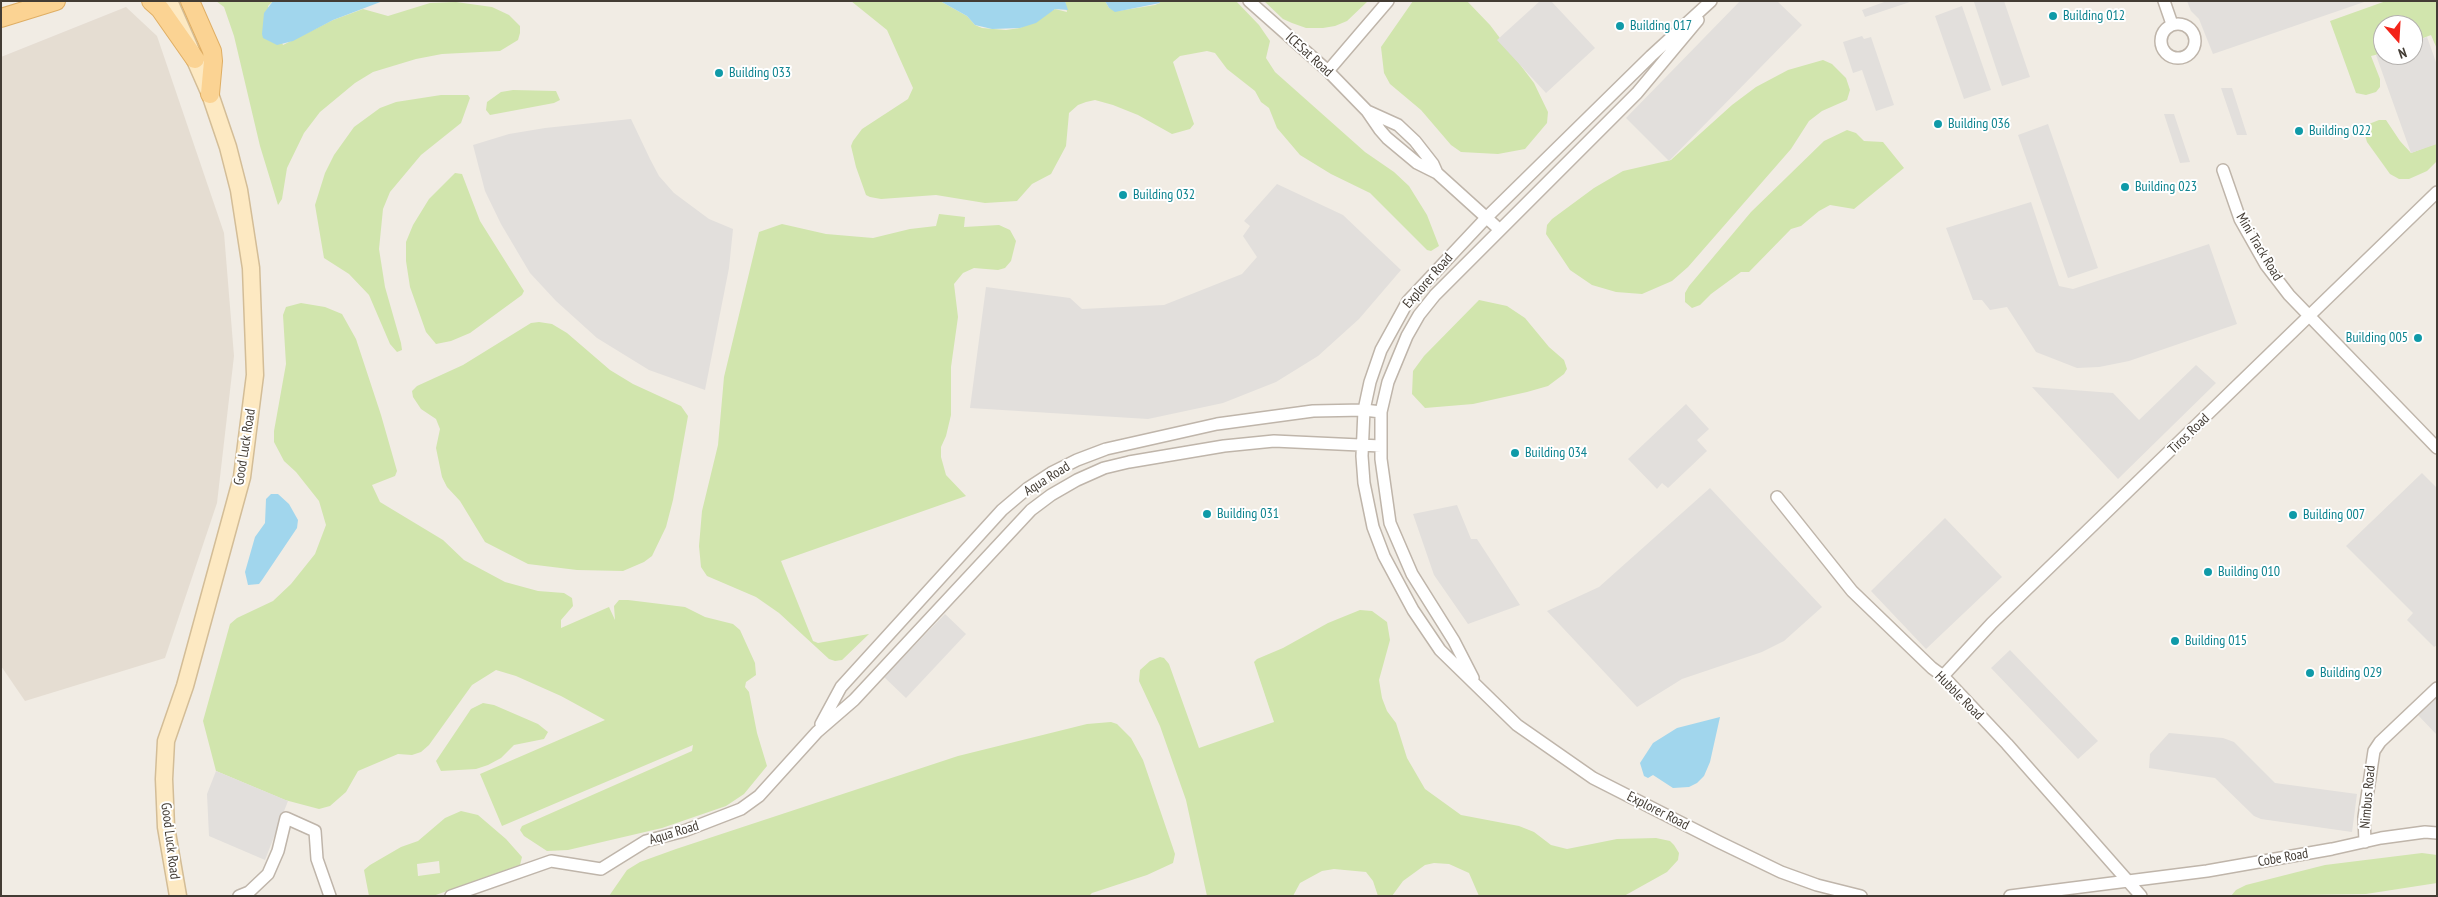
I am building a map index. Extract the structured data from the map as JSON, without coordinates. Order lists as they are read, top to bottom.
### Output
{
  "streets": {
    "main road": ["Good Luck Road"],
    "street": [
      "ICESat Road",
      "Mini Track Road",
      "Explorer Road",
      "Tiros Road",
      "Aqua Road",
      "Hubble Road",
      "Nimbus Road",
      "Cobe Road"
    ]
  },
  "crossings": [
    ["ICESat Road", "Explorer Road"],
    ["Mini Track Road", "Tiros Road"],
    ["Explorer Road", "Aqua Road"],
    ["Tiros Road", "Hubble Road"],
    ["Hubble Road", "Cobe Road"],
    ["Nimbus Road", "Cobe Road"]
  ],
  "places": [
    "Building 012",
    "Building 017",
    "Building 033",
    "Building 036",
    "Building 022",
    "Building 023",
    "Building 032",
    "Building 005",
    "Building 034",
    "Building 031",
    "Building 007",
    "Building 010",
    "Building 015",
    "Building 029"
  ],
  "north": "bottom"
}
